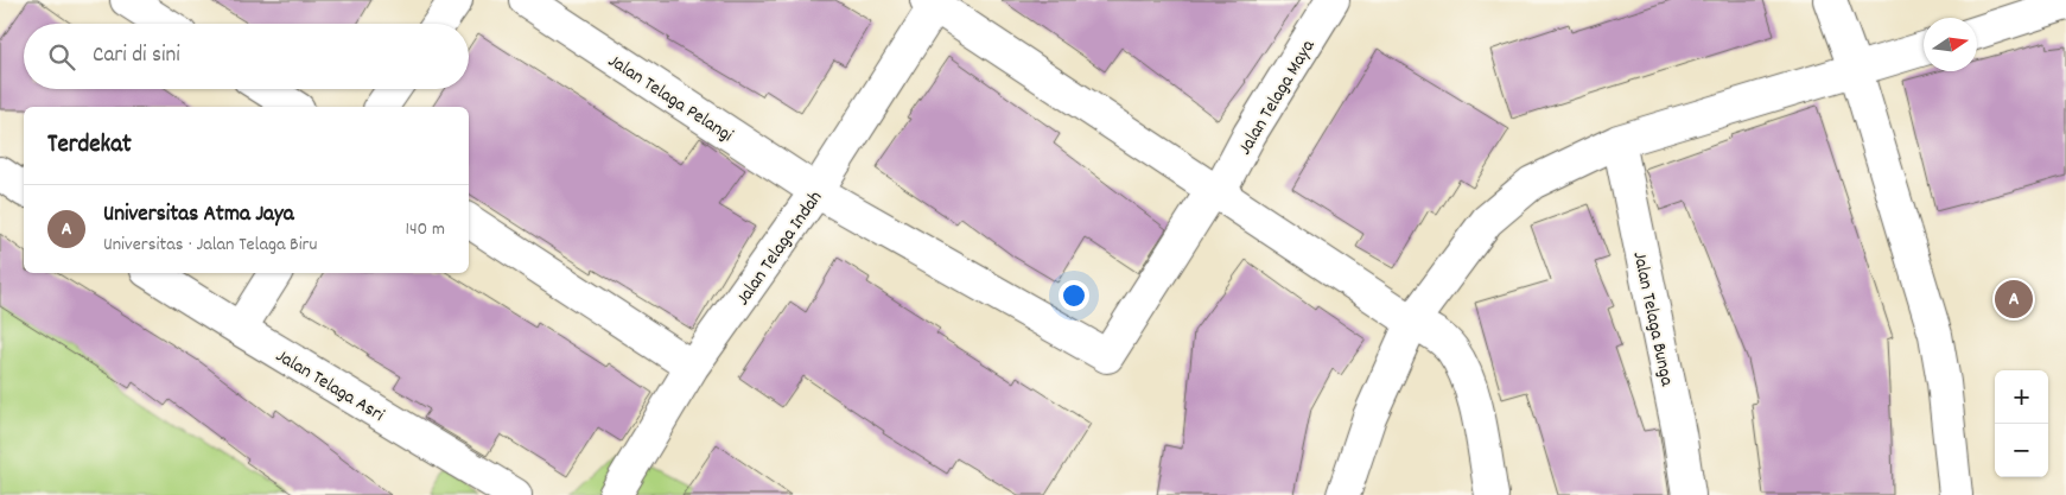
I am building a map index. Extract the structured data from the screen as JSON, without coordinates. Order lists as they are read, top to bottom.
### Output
{
  "streets": {
    "street": [
      "Jalan Telaga Pelangi",
      "Jalan Telaga Maya",
      "Jalan Telaga Indah",
      "Jalan Telaga Bunga",
      "Jalan Telaga Asri"
    ]
  },
  "crossings": [
    ["Jalan Telaga Pelangi", "Jalan Telaga Maya"],
    ["Jalan Telaga Pelangi", "Jalan Telaga Indah"]
  ],
  "north": "right",
  "page": {
    "search": "Cari di sini",
    "heading": "Terdekat",
    "list": [
      {
        "mark": "A",
        "name": "Universitas Atma Jaya",
        "note": "Universitas · Jalan Telaga Biru",
        "value": "140 m"
      }
    ],
    "pins": "A",
    "map_buttons": ["+", "−"]
  }
}
